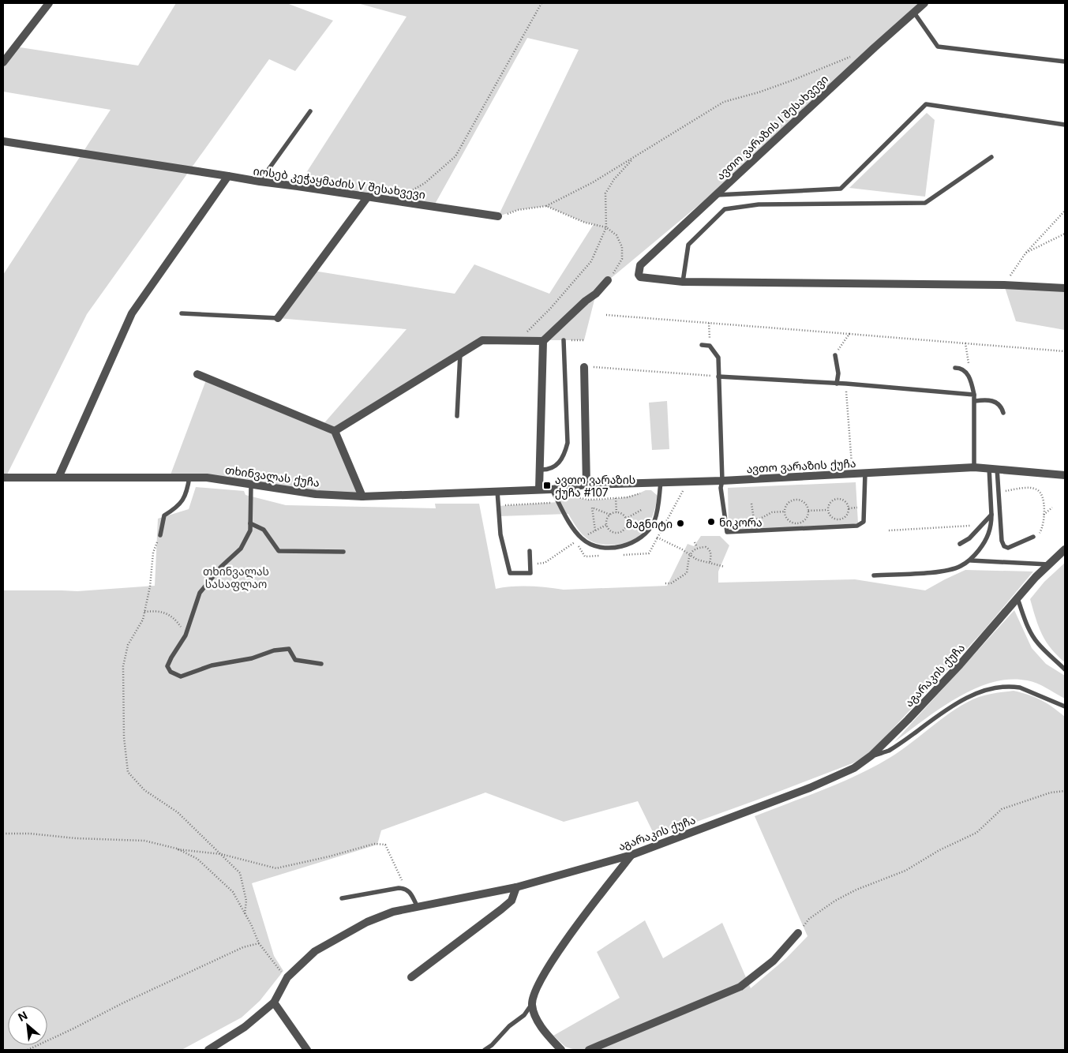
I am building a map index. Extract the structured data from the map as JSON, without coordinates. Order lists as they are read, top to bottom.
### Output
{
  "streets": {
    "street": [
      "ავთო ვარაზის I შესახვევი",
      "იოსებ კეჭაყმაძის V შესახვევი",
      "ავთო ვარაზის ქუჩა",
      "თხინვალას ქუჩა",
      "აგარაკის ქუჩა"
    ]
  },
  "crossings": [
    ["ავთო ვარაზის ქუჩა", "თხინვალას ქუჩა"]
  ],
  "parks": ["თხინვალას სასაფლაო"],
  "places": {
    "transit": ["ავთო ვარაზის ქუჩა #107"],
    "other": ["ნიკორა", "მაგნიტი"]
  },
  "north": "top left"
}
